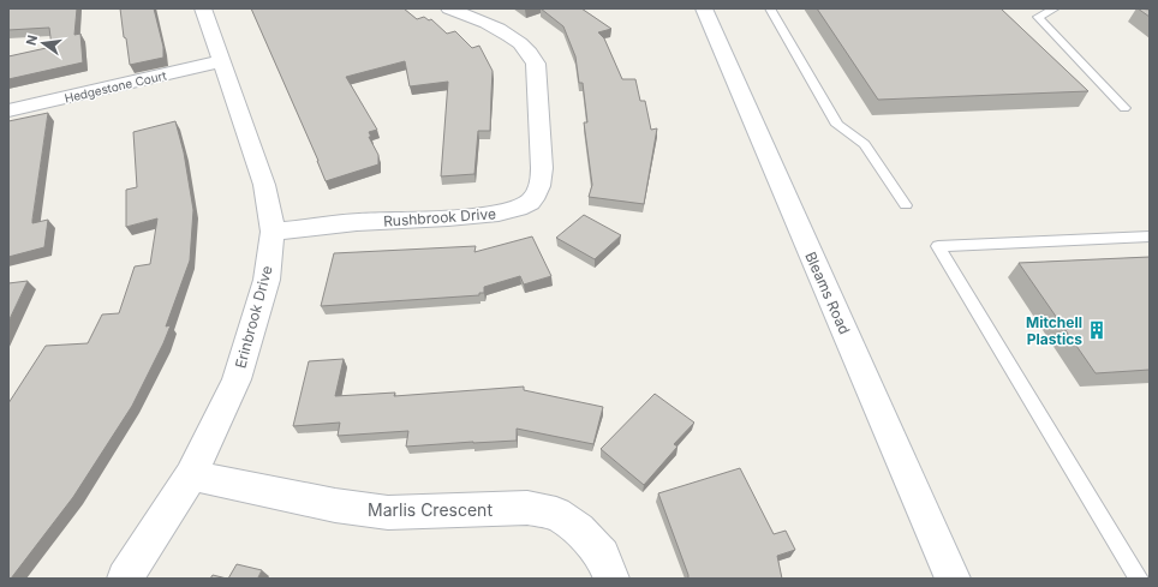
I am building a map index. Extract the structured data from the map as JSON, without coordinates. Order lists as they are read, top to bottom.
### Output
{
  "streets": {
    "street": [
      "Hedgestone Court",
      "Rushbrook Drive",
      "Bleams Road",
      "Erinbrook Drive",
      "Marlis Crescent"
    ]
  },
  "crossings": [
    ["Hedgestone Court", "Erinbrook Drive"],
    ["Rushbrook Drive", "Erinbrook Drive"],
    ["Erinbrook Drive", "Marlis Crescent"]
  ],
  "places": {
    "building": ["Mitchell Plastics"]
  },
  "north": "left"
}
